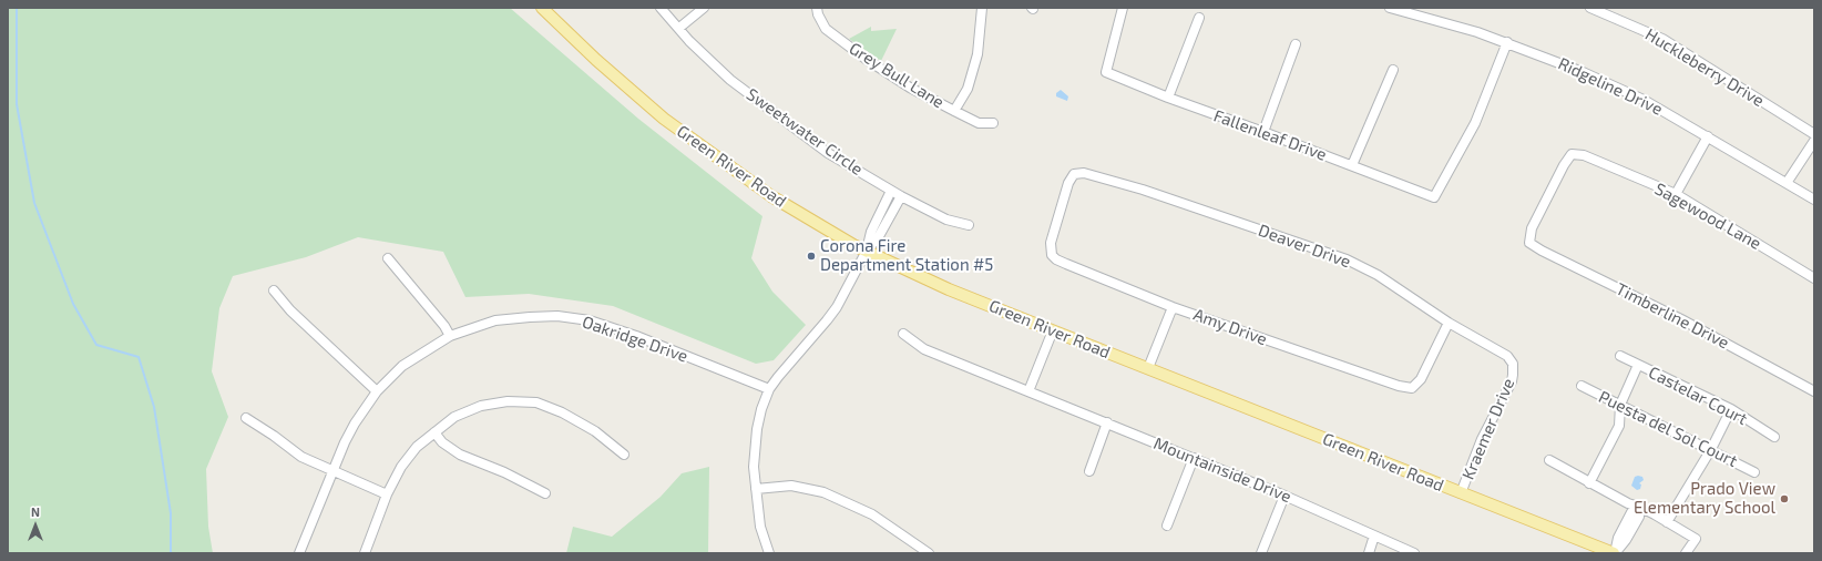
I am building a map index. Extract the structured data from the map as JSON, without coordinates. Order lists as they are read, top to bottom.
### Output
{
  "streets": {
    "main road": ["Green River Road"],
    "street": [
      "Huckleberry Drive",
      "Grey Bull Lane",
      "Ridgeline Drive",
      "Sweetwater Circle",
      "Fallenleaf Drive",
      "Sagewood Lane",
      "Deaver Drive",
      "Timberline Drive",
      "Amy Drive",
      "Oakridge Drive",
      "Castelar Court",
      "Kraemer Drive",
      "Puesta del Sol Court",
      "Mountainside Drive"
    ]
  },
  "crossings": [
    ["Ridgeline Drive", "Fallenleaf Drive"],
    ["Green River Road", "Kraemer Drive"],
    ["Sagewood Lane", "Timberline Drive"],
    ["Deaver Drive", "Amy Drive"],
    ["Deaver Drive", "Kraemer Drive"]
  ],
  "places": ["Corona Fire Department Station #5", "Prado View Elementary School"],
  "north": "top"
}
